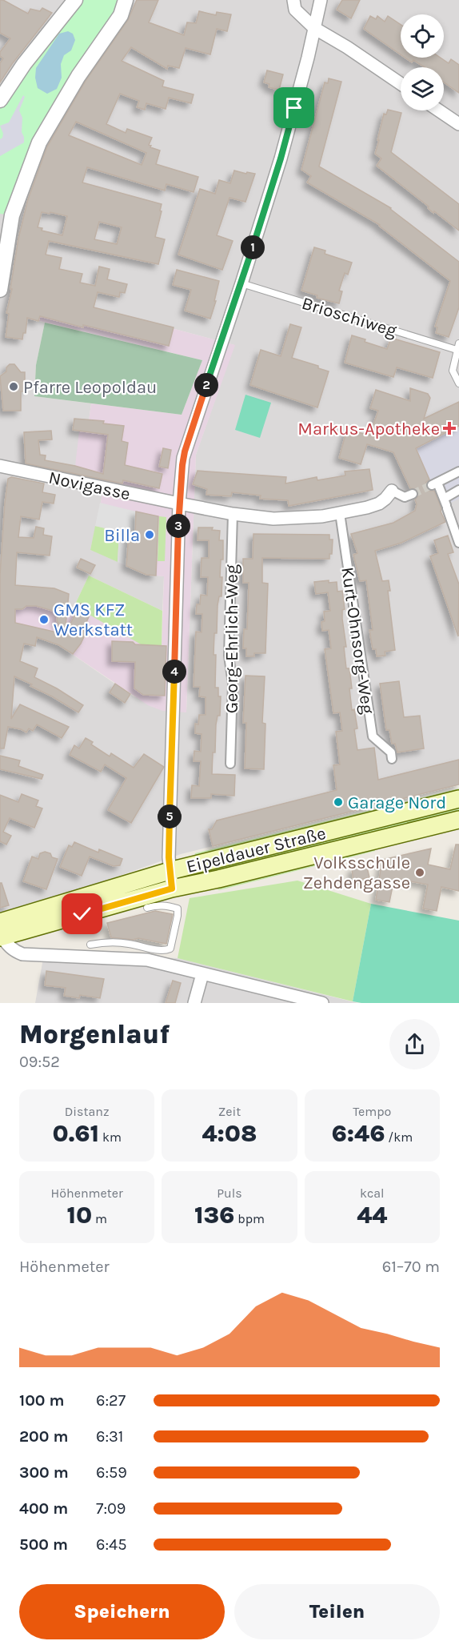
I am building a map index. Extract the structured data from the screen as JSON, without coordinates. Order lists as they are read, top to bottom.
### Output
{
  "streets": {
    "main road": ["Eipeldauer Straße"],
    "street": ["Novigasse", "Georg-Ehrlich-Weg", "Kurt-Ohnsorg-Weg"],
    "lane": ["Brioschiweg"]
  },
  "crossings": [
    ["Novigasse", "Georg-Ehrlich-Weg"],
    ["Novigasse", "Kurt-Ohnsorg-Weg"]
  ],
  "places": {
    "other": [
      "Pfarre Leopoldau",
      "Billa",
      "GMS KFZ Werkstatt",
      "Garage Nord",
      "Volksschule Zehdengasse"
    ],
    "health": ["Markus-Apotheke"]
  },
  "page": {
    "pins": [
      "1",
      "2",
      "3",
      "4",
      "5"
    ],
    "heading": ["Morgenlauf", "09:52"],
    "stats": [
      ["Distanz", "0.61 km"],
      ["Zeit", "4:08"],
      ["Tempo", "6:46 /km"],
      ["Höhenmeter", "10 m"],
      ["Puls", "136 bpm"],
      ["kcal", "44"]
    ],
    "chart": ["Höhenmeter", "61–70 m"],
    "list": [
      {
        "name": "100 m",
        "note": "6:27"
      },
      {
        "name": "200 m",
        "note": "6:31"
      },
      {
        "name": "300 m",
        "note": "6:59"
      },
      {
        "name": "400 m",
        "note": "7:09"
      },
      {
        "name": "500 m",
        "note": "6:45"
      }
    ],
    "buttons": ["Speichern", "Teilen"]
  }
}
